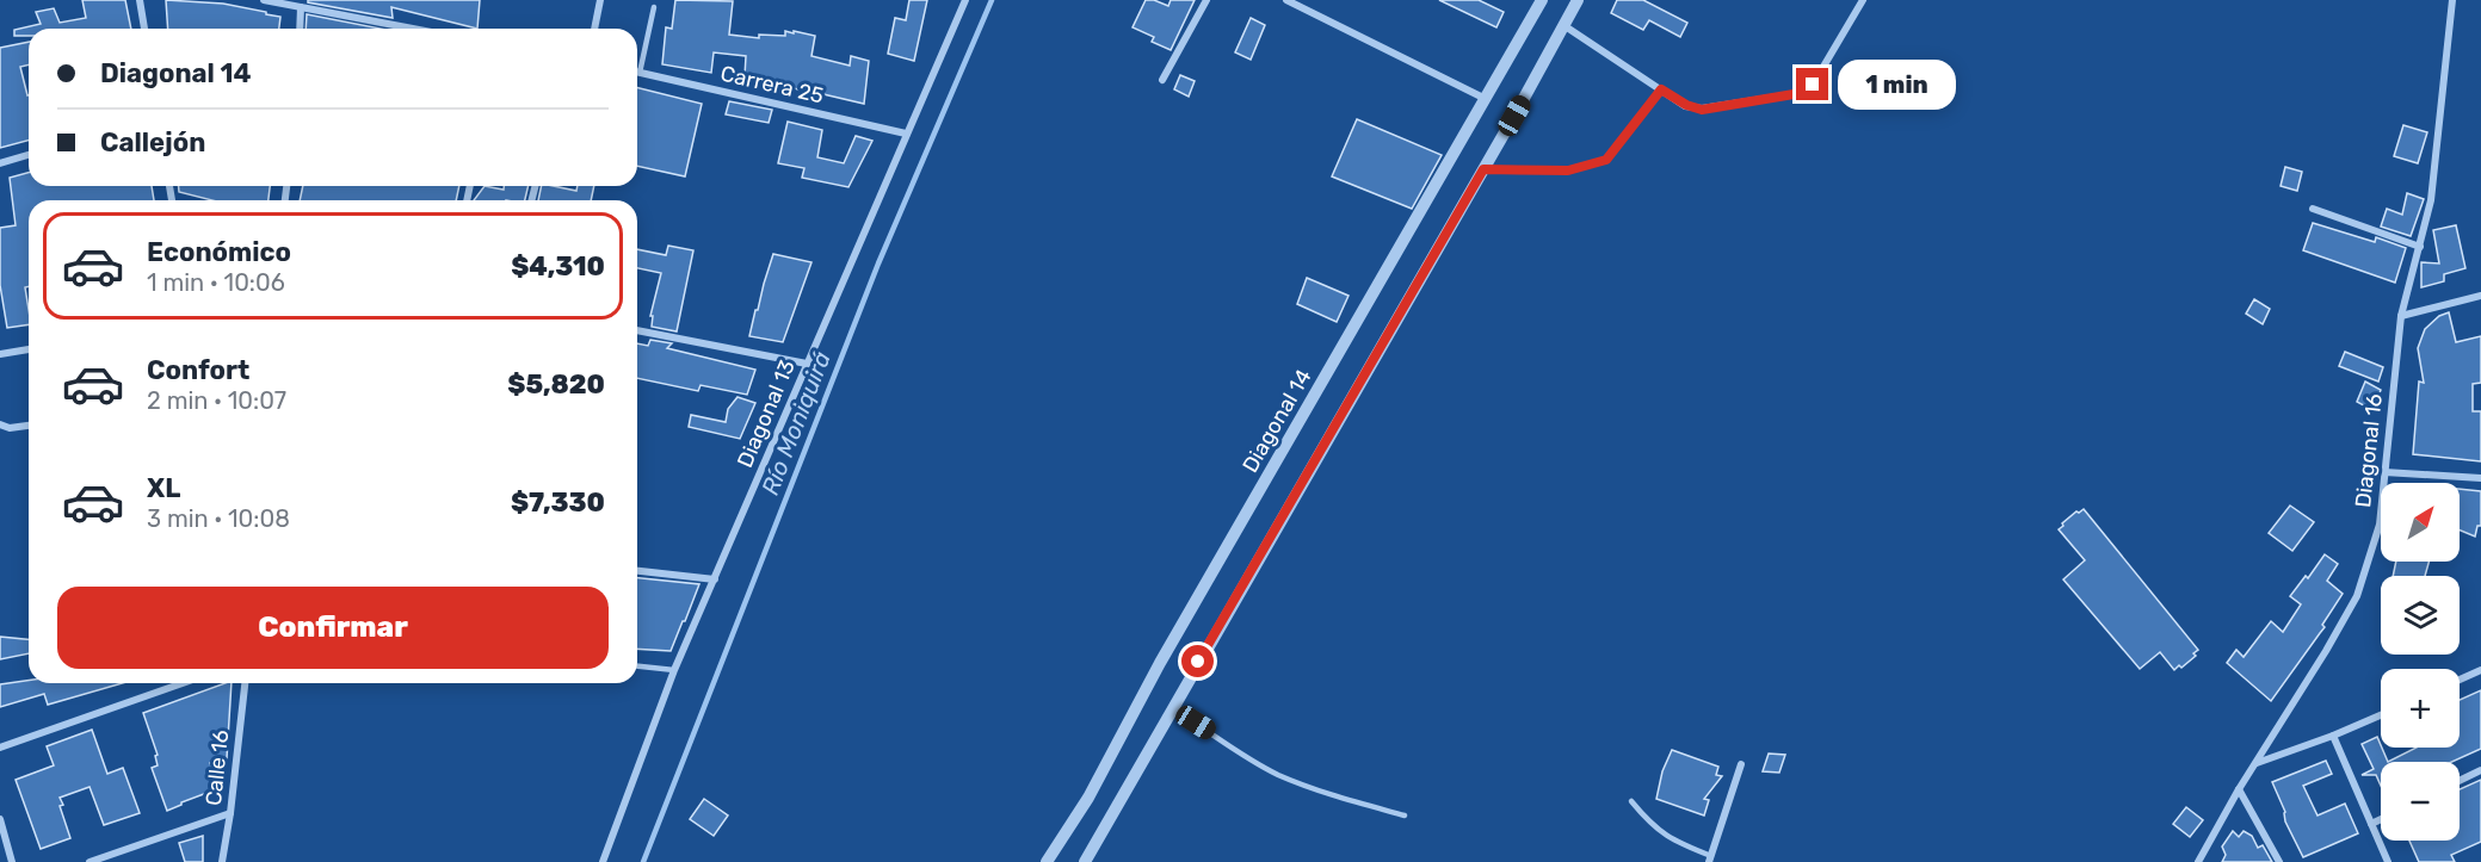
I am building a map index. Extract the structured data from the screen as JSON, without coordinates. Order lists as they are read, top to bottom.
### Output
{
  "streets": {
    "street": [
      "Carrera 25",
      "Diagonal 13",
      "Diagonal 14",
      "Diagonal 16",
      "Calle 16"
    ]
  },
  "crossings": [
    ["Carrera 25", "Diagonal 13"]
  ],
  "water": ["Río Moniquirá"],
  "north": "top right",
  "page": {
    "banner": ["Diagonal 14", "Callejón"],
    "bubble": "1 min",
    "list": [
      {
        "name": "Económico",
        "note": "1 min · 10:06",
        "value": "$4,310"
      },
      {
        "name": "Confort",
        "note": "2 min · 10:07",
        "value": "$5,820"
      },
      {
        "name": "XL",
        "note": "3 min · 10:08",
        "value": "$7,330"
      }
    ],
    "map_buttons": ["+", "−"],
    "buttons": "Confirmar"
  }
}
